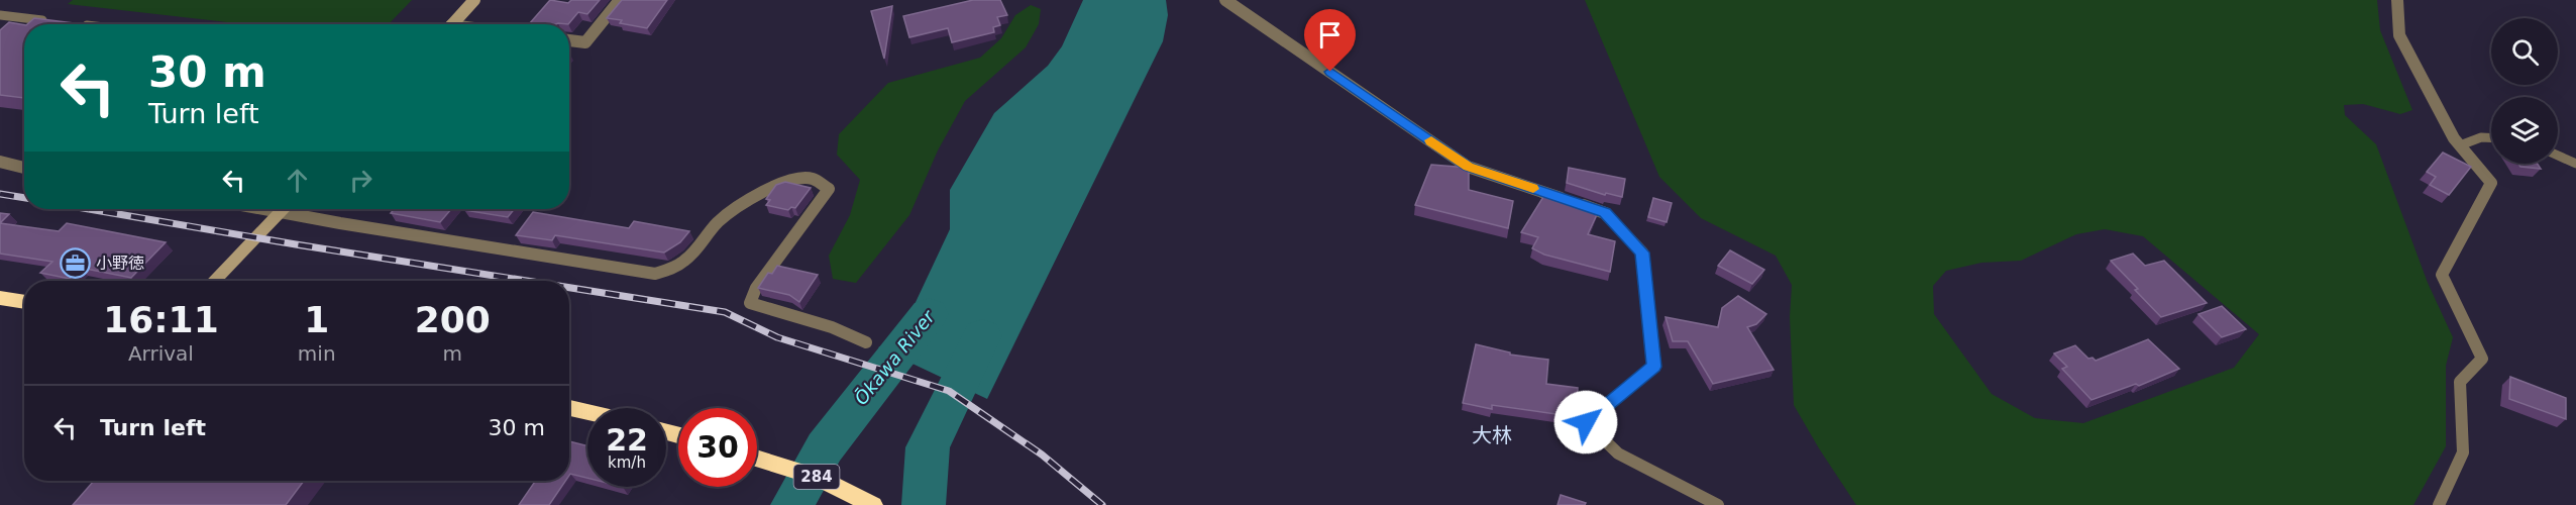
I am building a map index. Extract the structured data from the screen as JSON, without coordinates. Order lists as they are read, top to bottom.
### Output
{
  "streets": {
    "highway": ["284"]
  },
  "districts": ["大林"],
  "water": ["Ōkawa River"],
  "places": {
    "office": ["小野徳"]
  },
  "page": {
    "turn": ["30 m", "Turn left"],
    "eta": [
      "16:11",
      "Arrival",
      "1",
      "min",
      "200",
      "m"
    ],
    "list": [
      {
        "name": "Turn left",
        "value": "30 m"
      }
    ],
    "speed": "22 km/h",
    "limit": "30"
  }
}
